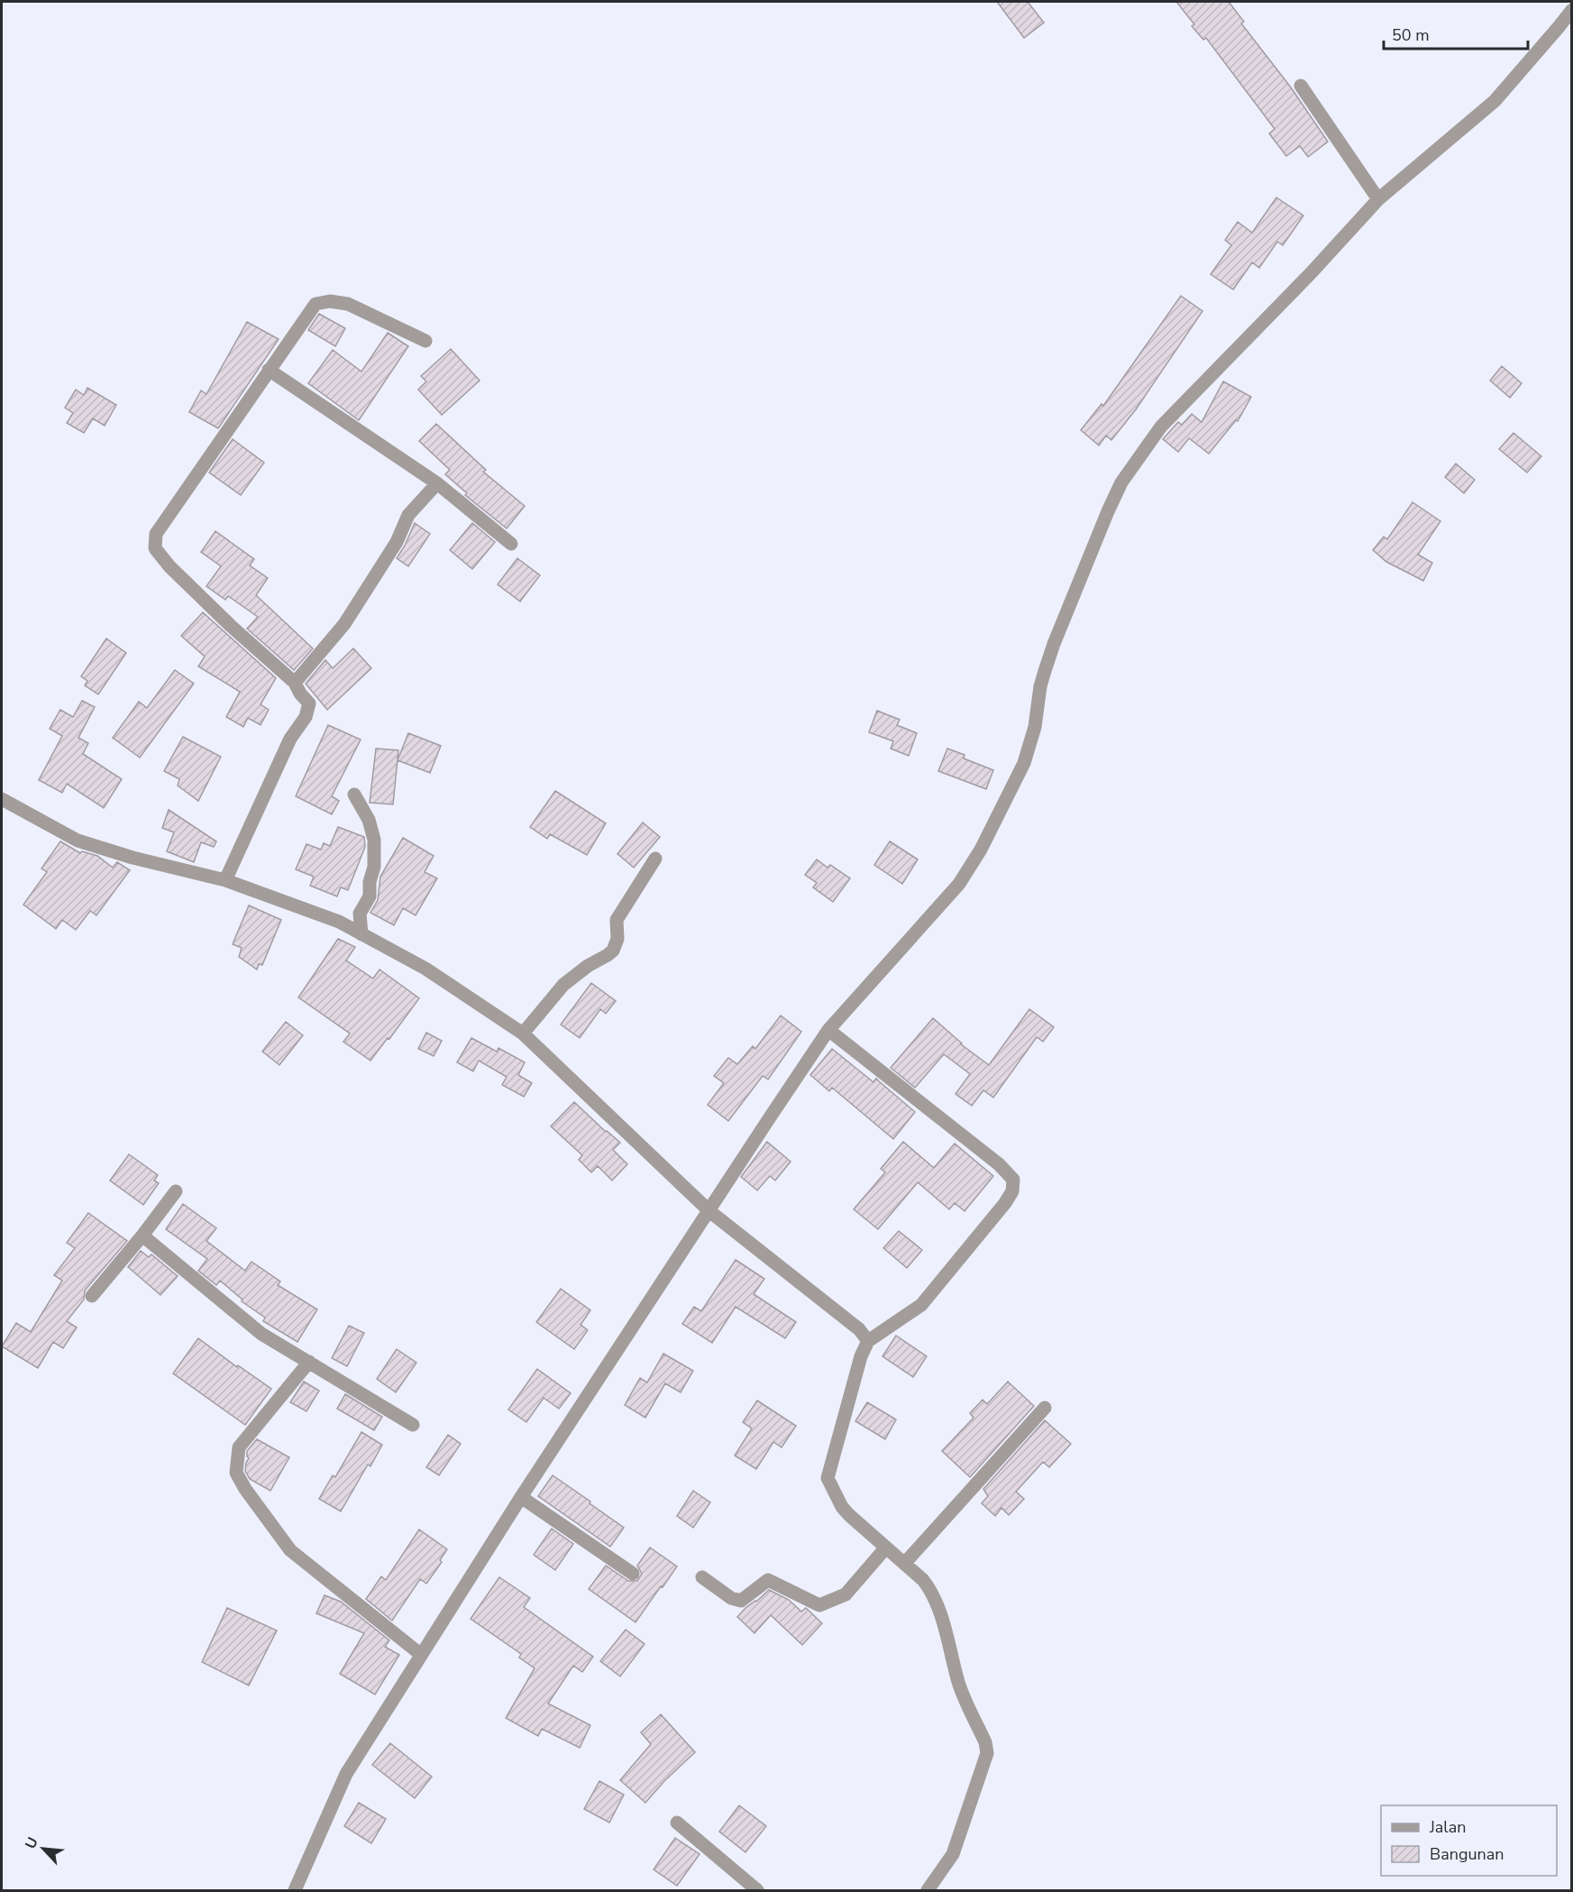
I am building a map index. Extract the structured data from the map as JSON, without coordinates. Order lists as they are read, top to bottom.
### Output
{
  "legend": ["Jalan", "Bangunan"],
  "scale_bar": "50 m",
  "north": "top left"
}
